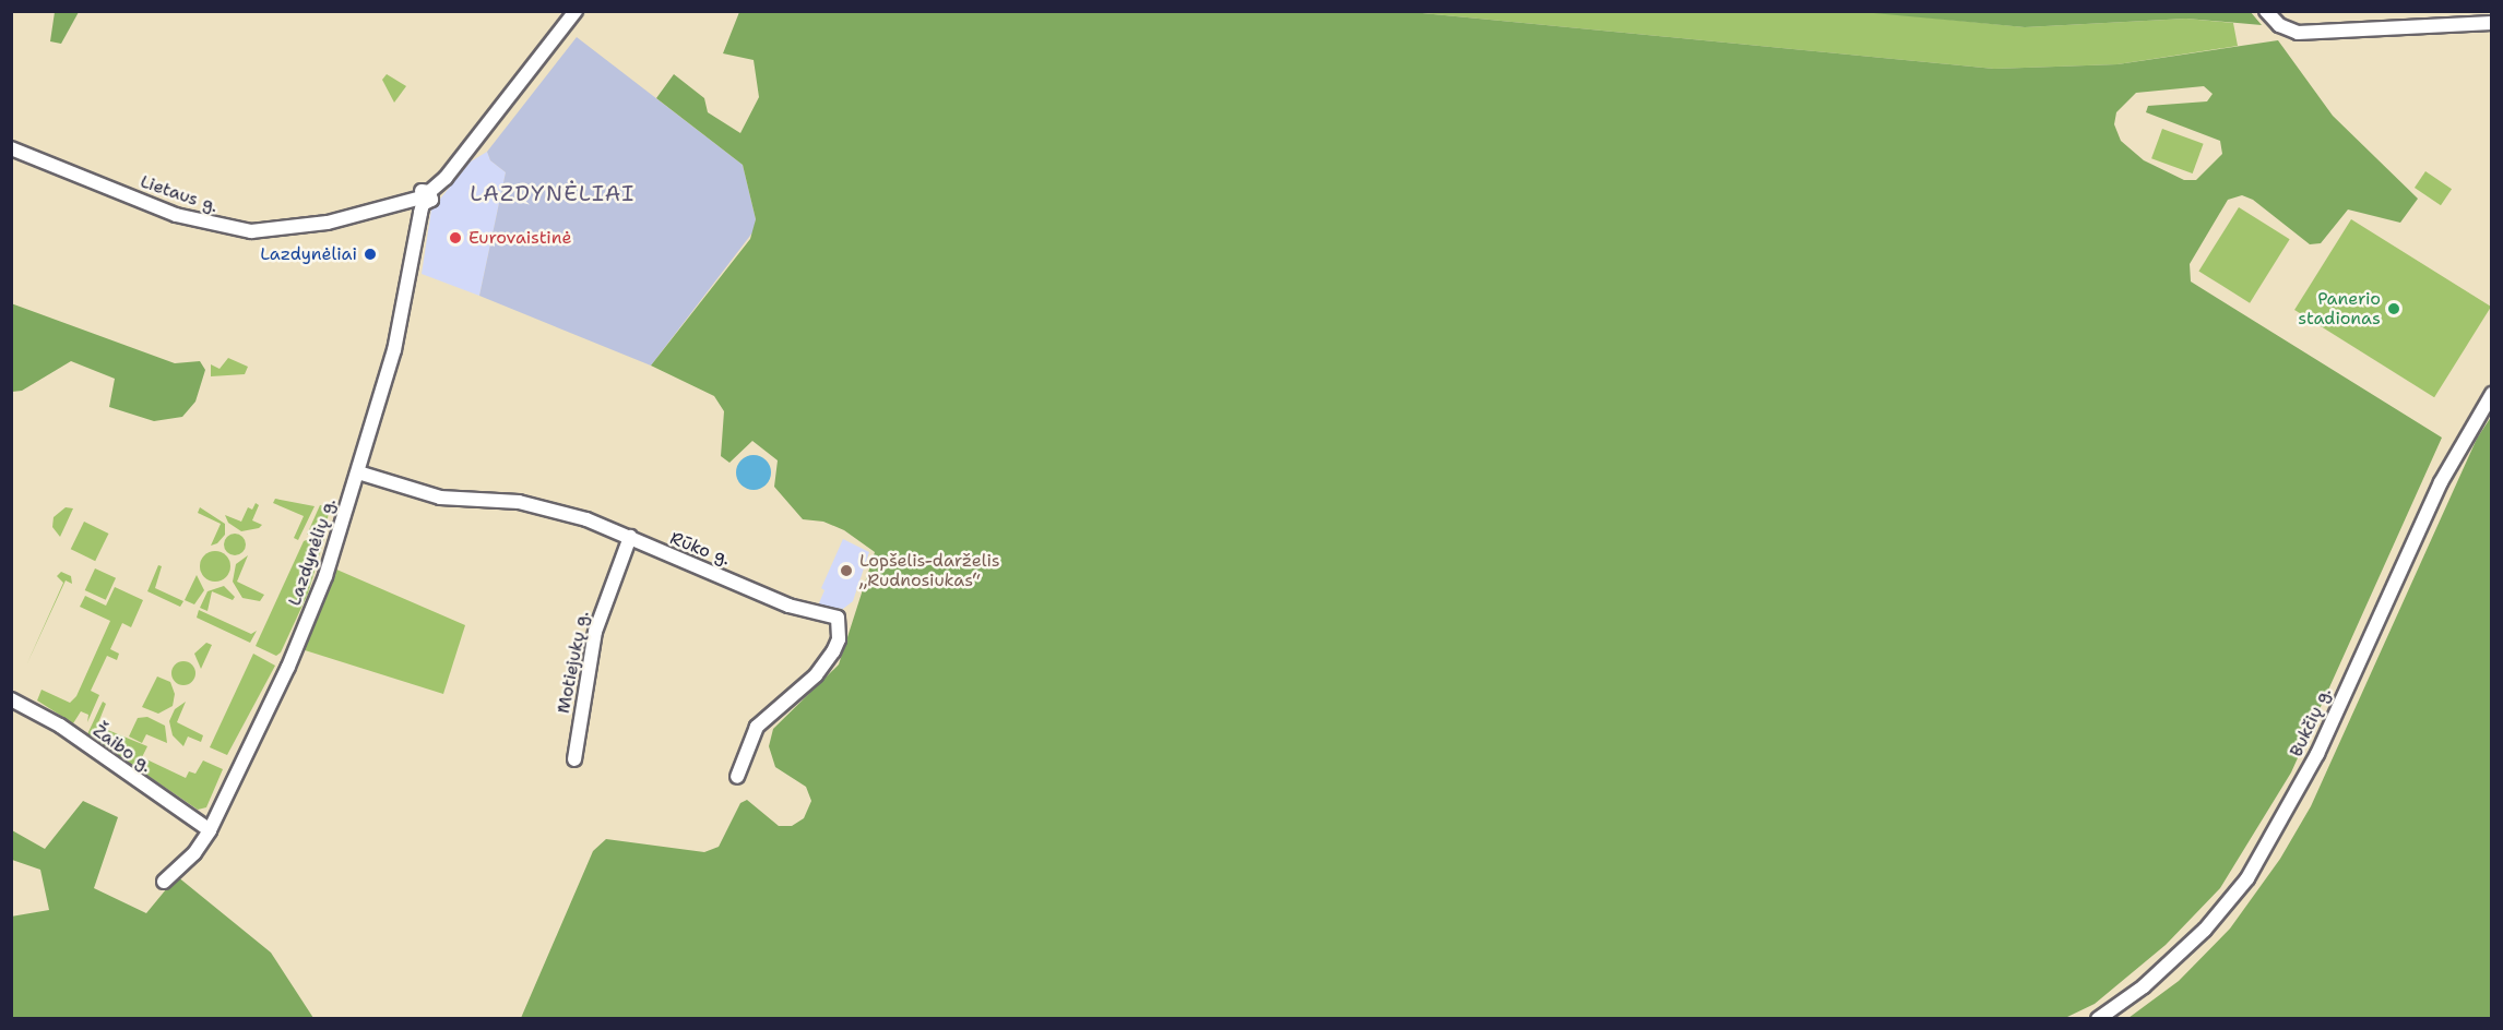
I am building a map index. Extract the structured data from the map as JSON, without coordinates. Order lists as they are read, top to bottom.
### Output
{
  "streets": {
    "street": [
      "Lietaus g.",
      "Rūko g.",
      "Lazdynėlių g.",
      "Motiejukų g.",
      "Bukčių g.",
      "Žaibo g."
    ]
  },
  "crossings": [
    ["Lietaus g.", "Lazdynėlių g."],
    ["Rūko g.", "Lazdynėlių g."],
    ["Rūko g.", "Motiejukų g."],
    ["Lazdynėlių g.", "Žaibo g."]
  ],
  "districts": ["LAZDYNĖLIAI"],
  "places": [
    "Eurovaistinė",
    "Lazdynėliai",
    "Panerio stadionas",
    "Lopšelis-darželis „Rudnosiukas“"
  ]
}
